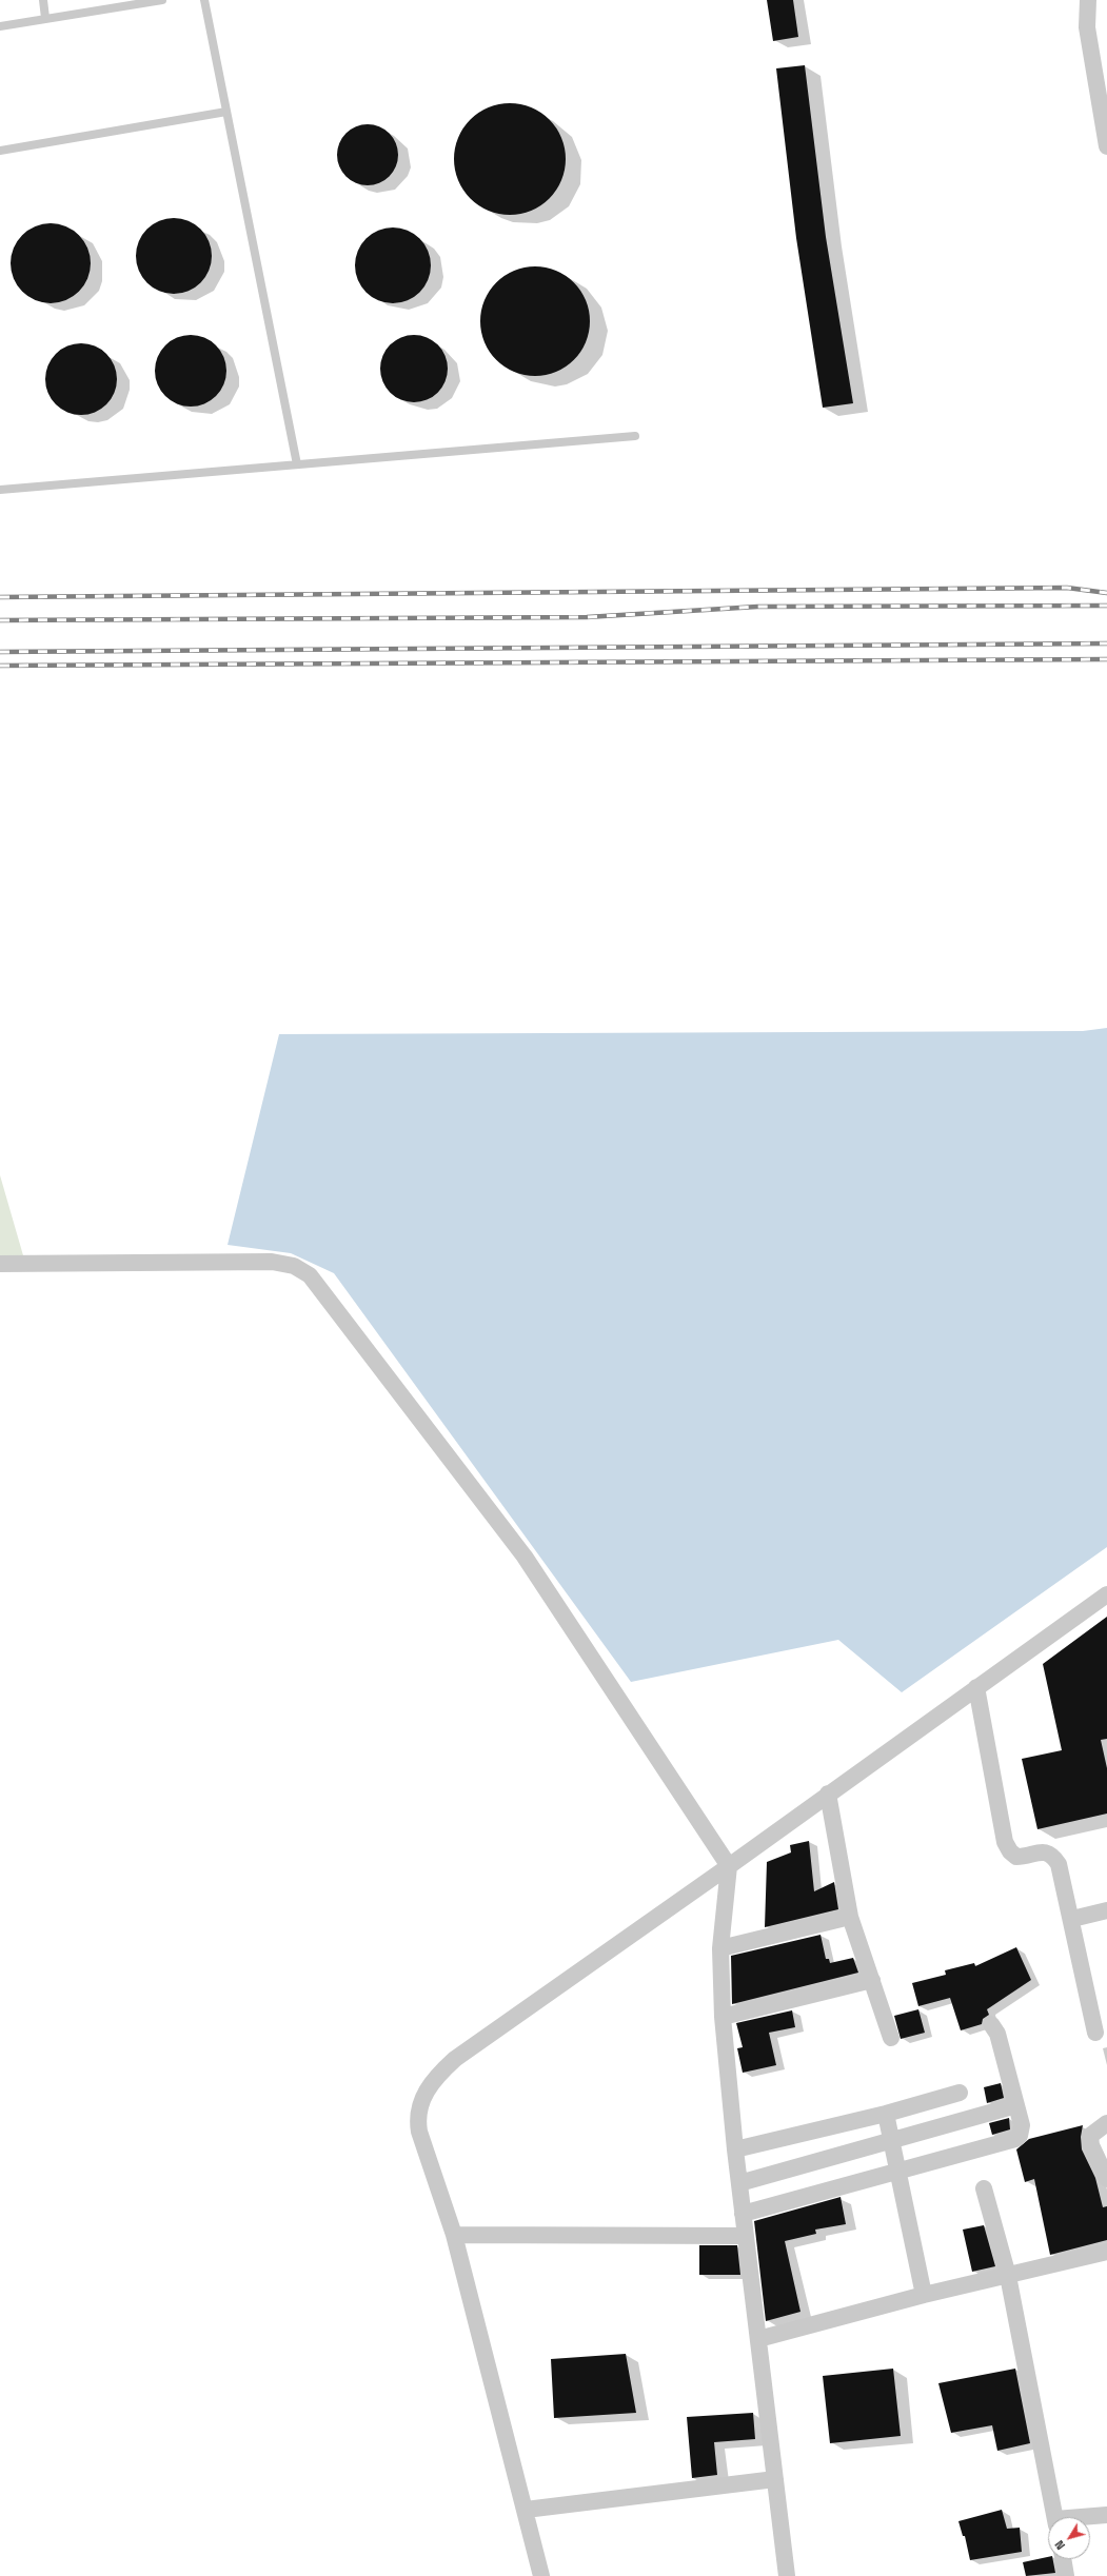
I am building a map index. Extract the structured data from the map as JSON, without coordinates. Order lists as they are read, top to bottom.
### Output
{
  "north": "bottom left"
}
